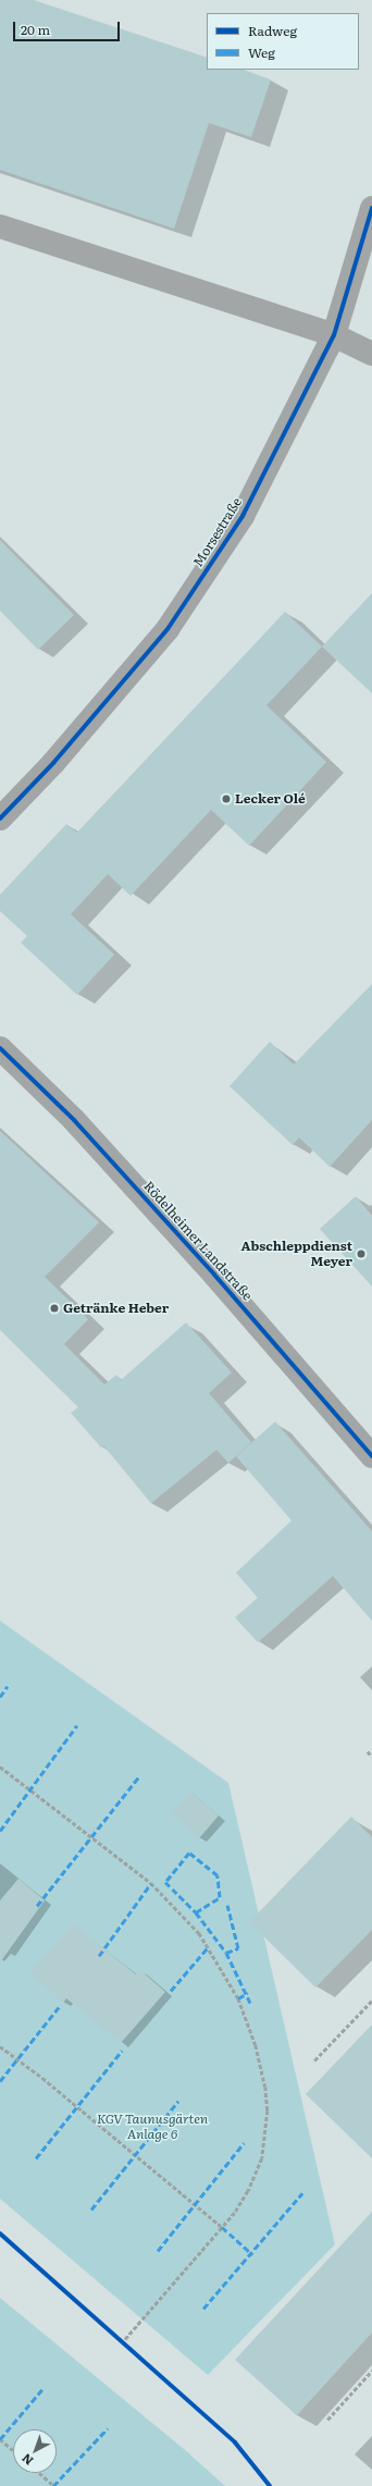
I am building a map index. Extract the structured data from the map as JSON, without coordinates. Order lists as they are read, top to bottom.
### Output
{
  "streets": {
    "street": ["Morsestraße", "Rödelheimer Landstraße"]
  },
  "parks": ["KGV Taunusgärten Anlage 6"],
  "places": ["Lecker Olé", "Abschleppdienst Meyer", "Getränke Heber"],
  "legend": ["Radweg", "Weg"],
  "scale_bar": "20 m",
  "north": "bottom left"
}
